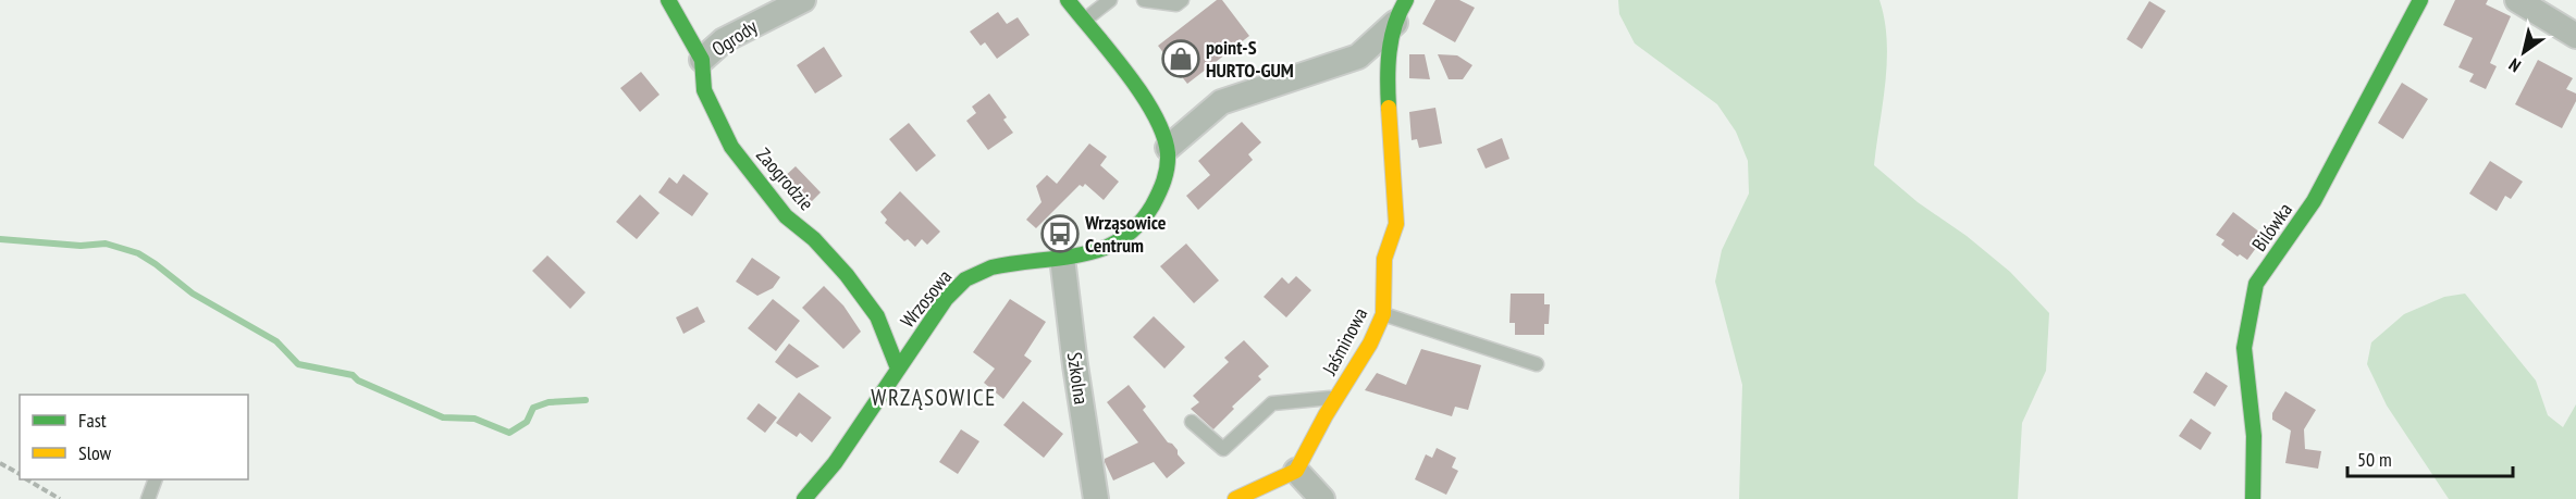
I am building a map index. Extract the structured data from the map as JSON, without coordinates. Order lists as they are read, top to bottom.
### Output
{
  "streets": {
    "street": [
      "Ogrody",
      "Zaogrodzie",
      "Bilówka",
      "Wrzosowa",
      "Jaśminowa",
      "Szkolna"
    ]
  },
  "crossings": [
    ["Ogrody", "Zaogrodzie"],
    ["Zaogrodzie", "Wrzosowa"],
    ["Wrzosowa", "Szkolna"]
  ],
  "districts": ["WRZĄSOWICE"],
  "places": {
    "shop": ["point-S HURTO-GUM"],
    "bus stop": ["Wrząsowice Centrum"]
  },
  "legend": ["Fast", "Slow"],
  "scale_bar": "50 m",
  "north": "bottom left"
}
